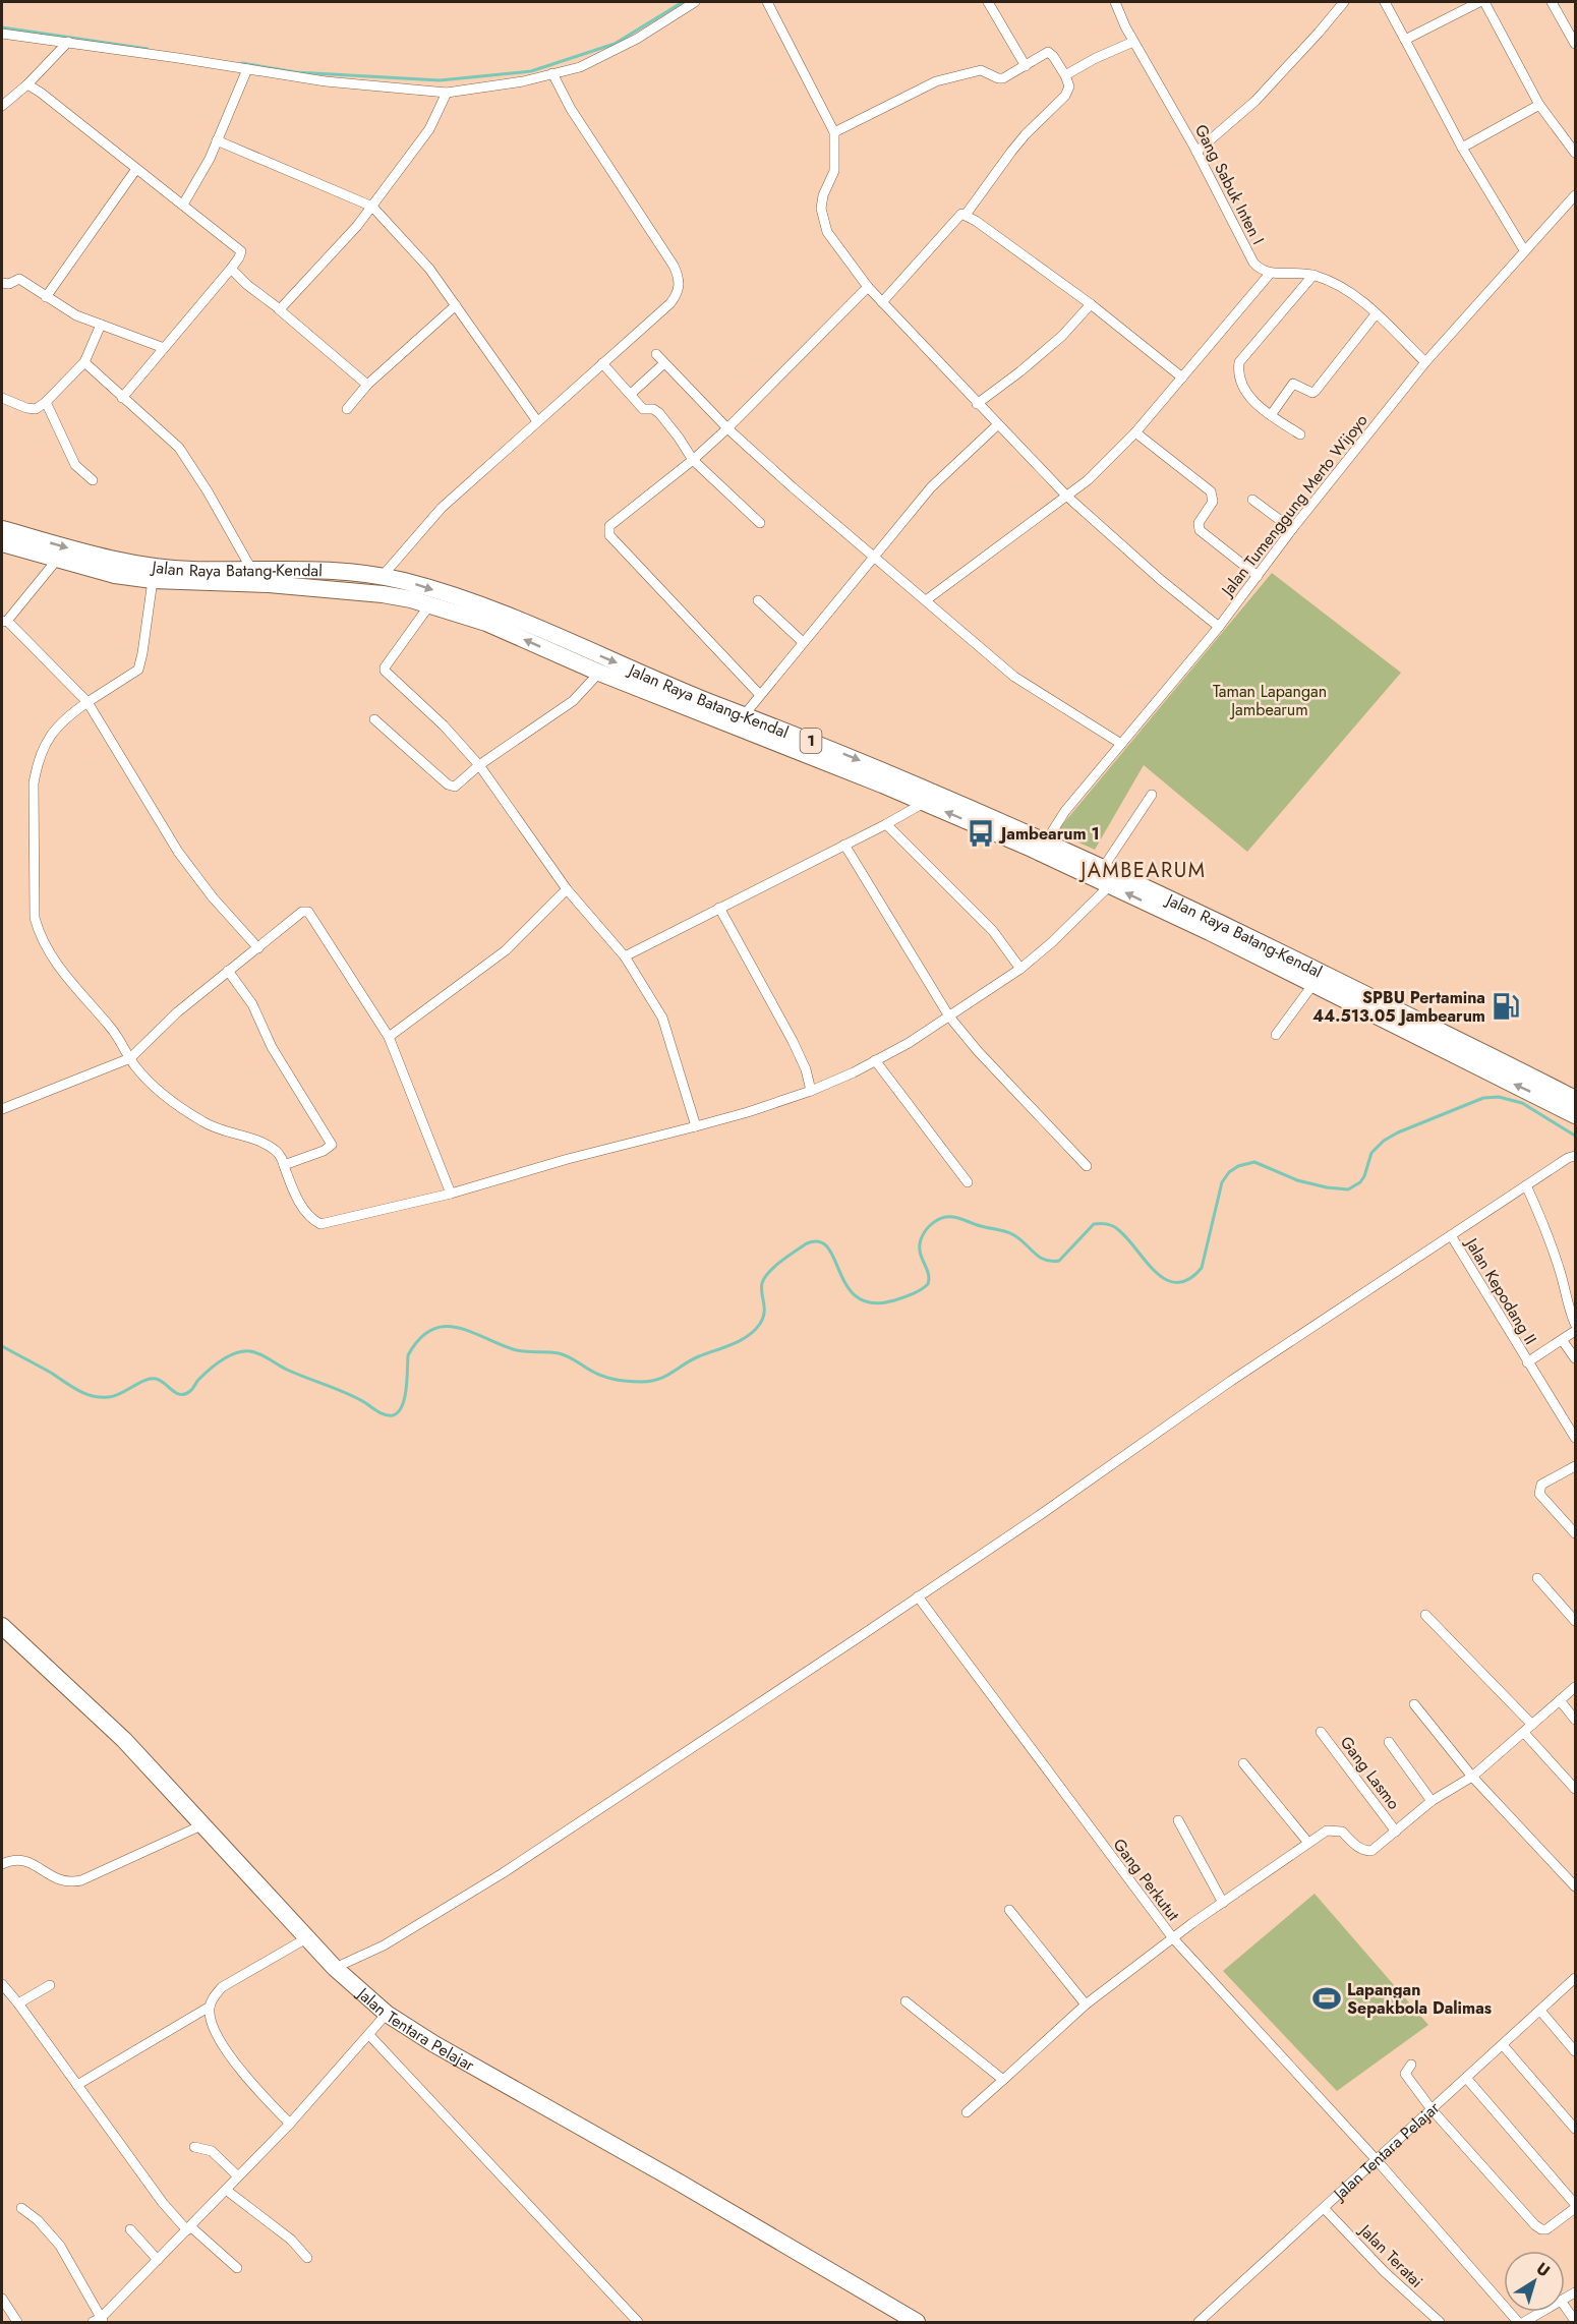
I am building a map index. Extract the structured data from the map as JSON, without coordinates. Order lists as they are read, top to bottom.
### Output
{
  "streets": {
    "highway": ["Jalan Raya Batang-Kendal", "1", "Jalan Tentara Pelajar"],
    "street": [
      "Gang Sabuk Inten I",
      "Jalan Tumenggung Merto Wijoyo",
      "Jalan Kepodang II",
      "Gang Lasmo",
      "Gang Perkutut",
      "Jalan Teratai"
    ]
  },
  "crossings": [
    ["Jalan Tumenggung Merto Wijoyo", "Jalan Raya Batang-Kendal"],
    ["Gang Perkutut", "Jalan Tentara Pelajar"],
    ["Jalan Tentara Pelajar", "Jalan Teratai"]
  ],
  "districts": ["JAMBEARUM"],
  "parks": ["Taman Lapangan Jambearum"],
  "places": {
    "bus stop": ["Jambearum 1"],
    "fuel station": ["SPBU Pertamina 44.513.05 Jambearum"],
    "sports": ["Lapangan Sepakbola Dalimas"]
  },
  "north": "top right"
}
